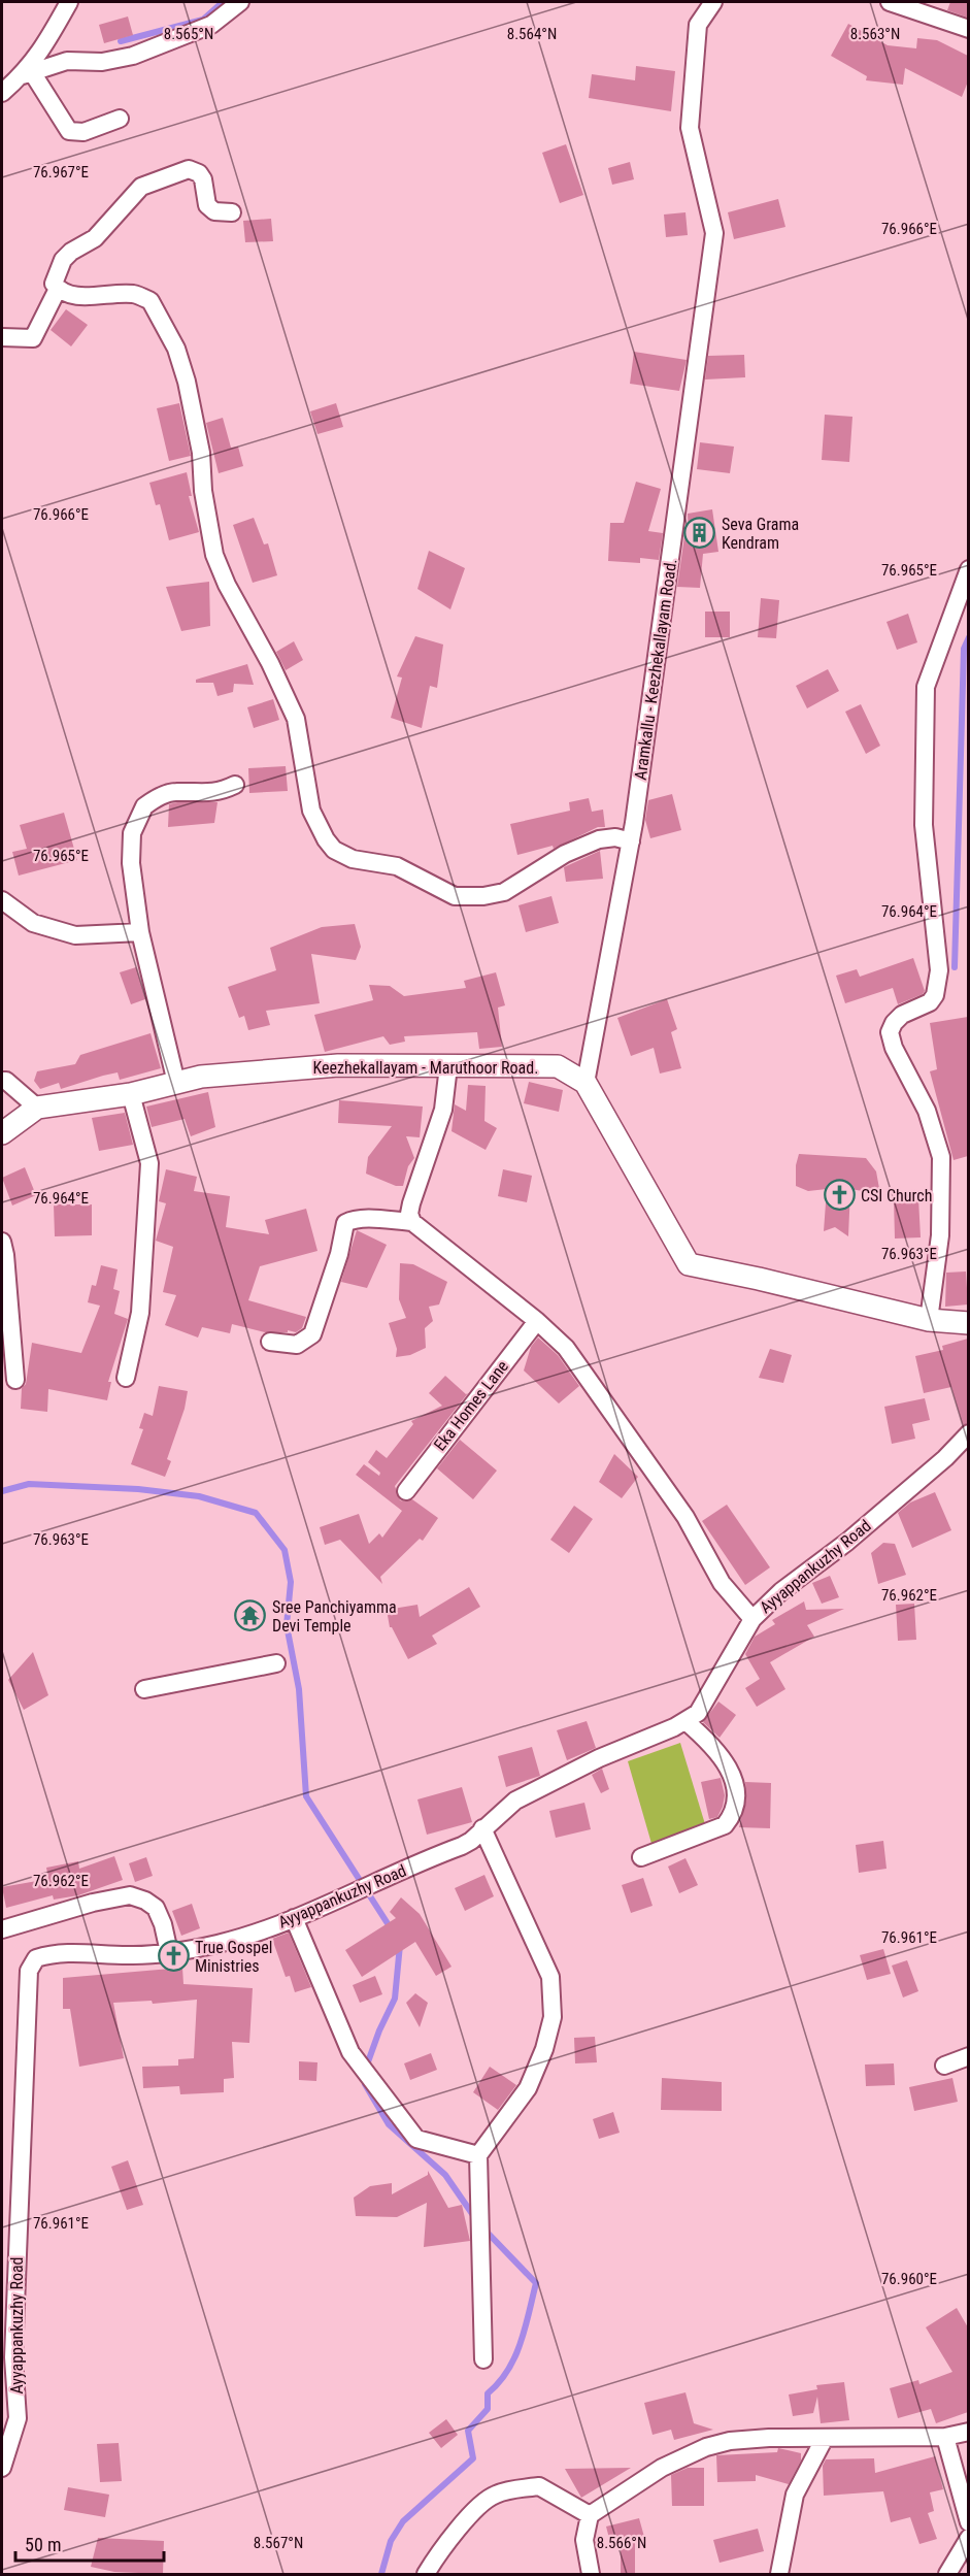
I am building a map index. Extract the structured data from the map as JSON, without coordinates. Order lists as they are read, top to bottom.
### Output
{
  "streets": {
    "street": [
      "Aramkallu - Keezhekallayam Road.",
      "Keezhekallayam - Maruthoor Road.",
      "Eka Homes Lane",
      "Ayyappankuzhy Road"
    ]
  },
  "crossings": [
    ["Aramkallu - Keezhekallayam Road.", "Keezhekallayam - Maruthoor Road."]
  ],
  "places": {
    "building": ["Seva Grama Kendram"],
    "church": ["CSI Church", "True Gospel Ministries"],
    "temple": ["Sree Panchiyamma Devi Temple"]
  },
  "scale_bar": "50 m",
  "coordinates": [
    "8.565°N",
    "8.564°N",
    "8.563°N",
    "76.967°E",
    "76.966°E",
    "76.965°E",
    "76.964°E",
    "76.963°E",
    "76.962°E",
    "76.961°E",
    "76.960°E",
    "8.567°N",
    "8.566°N"
  ]
}
